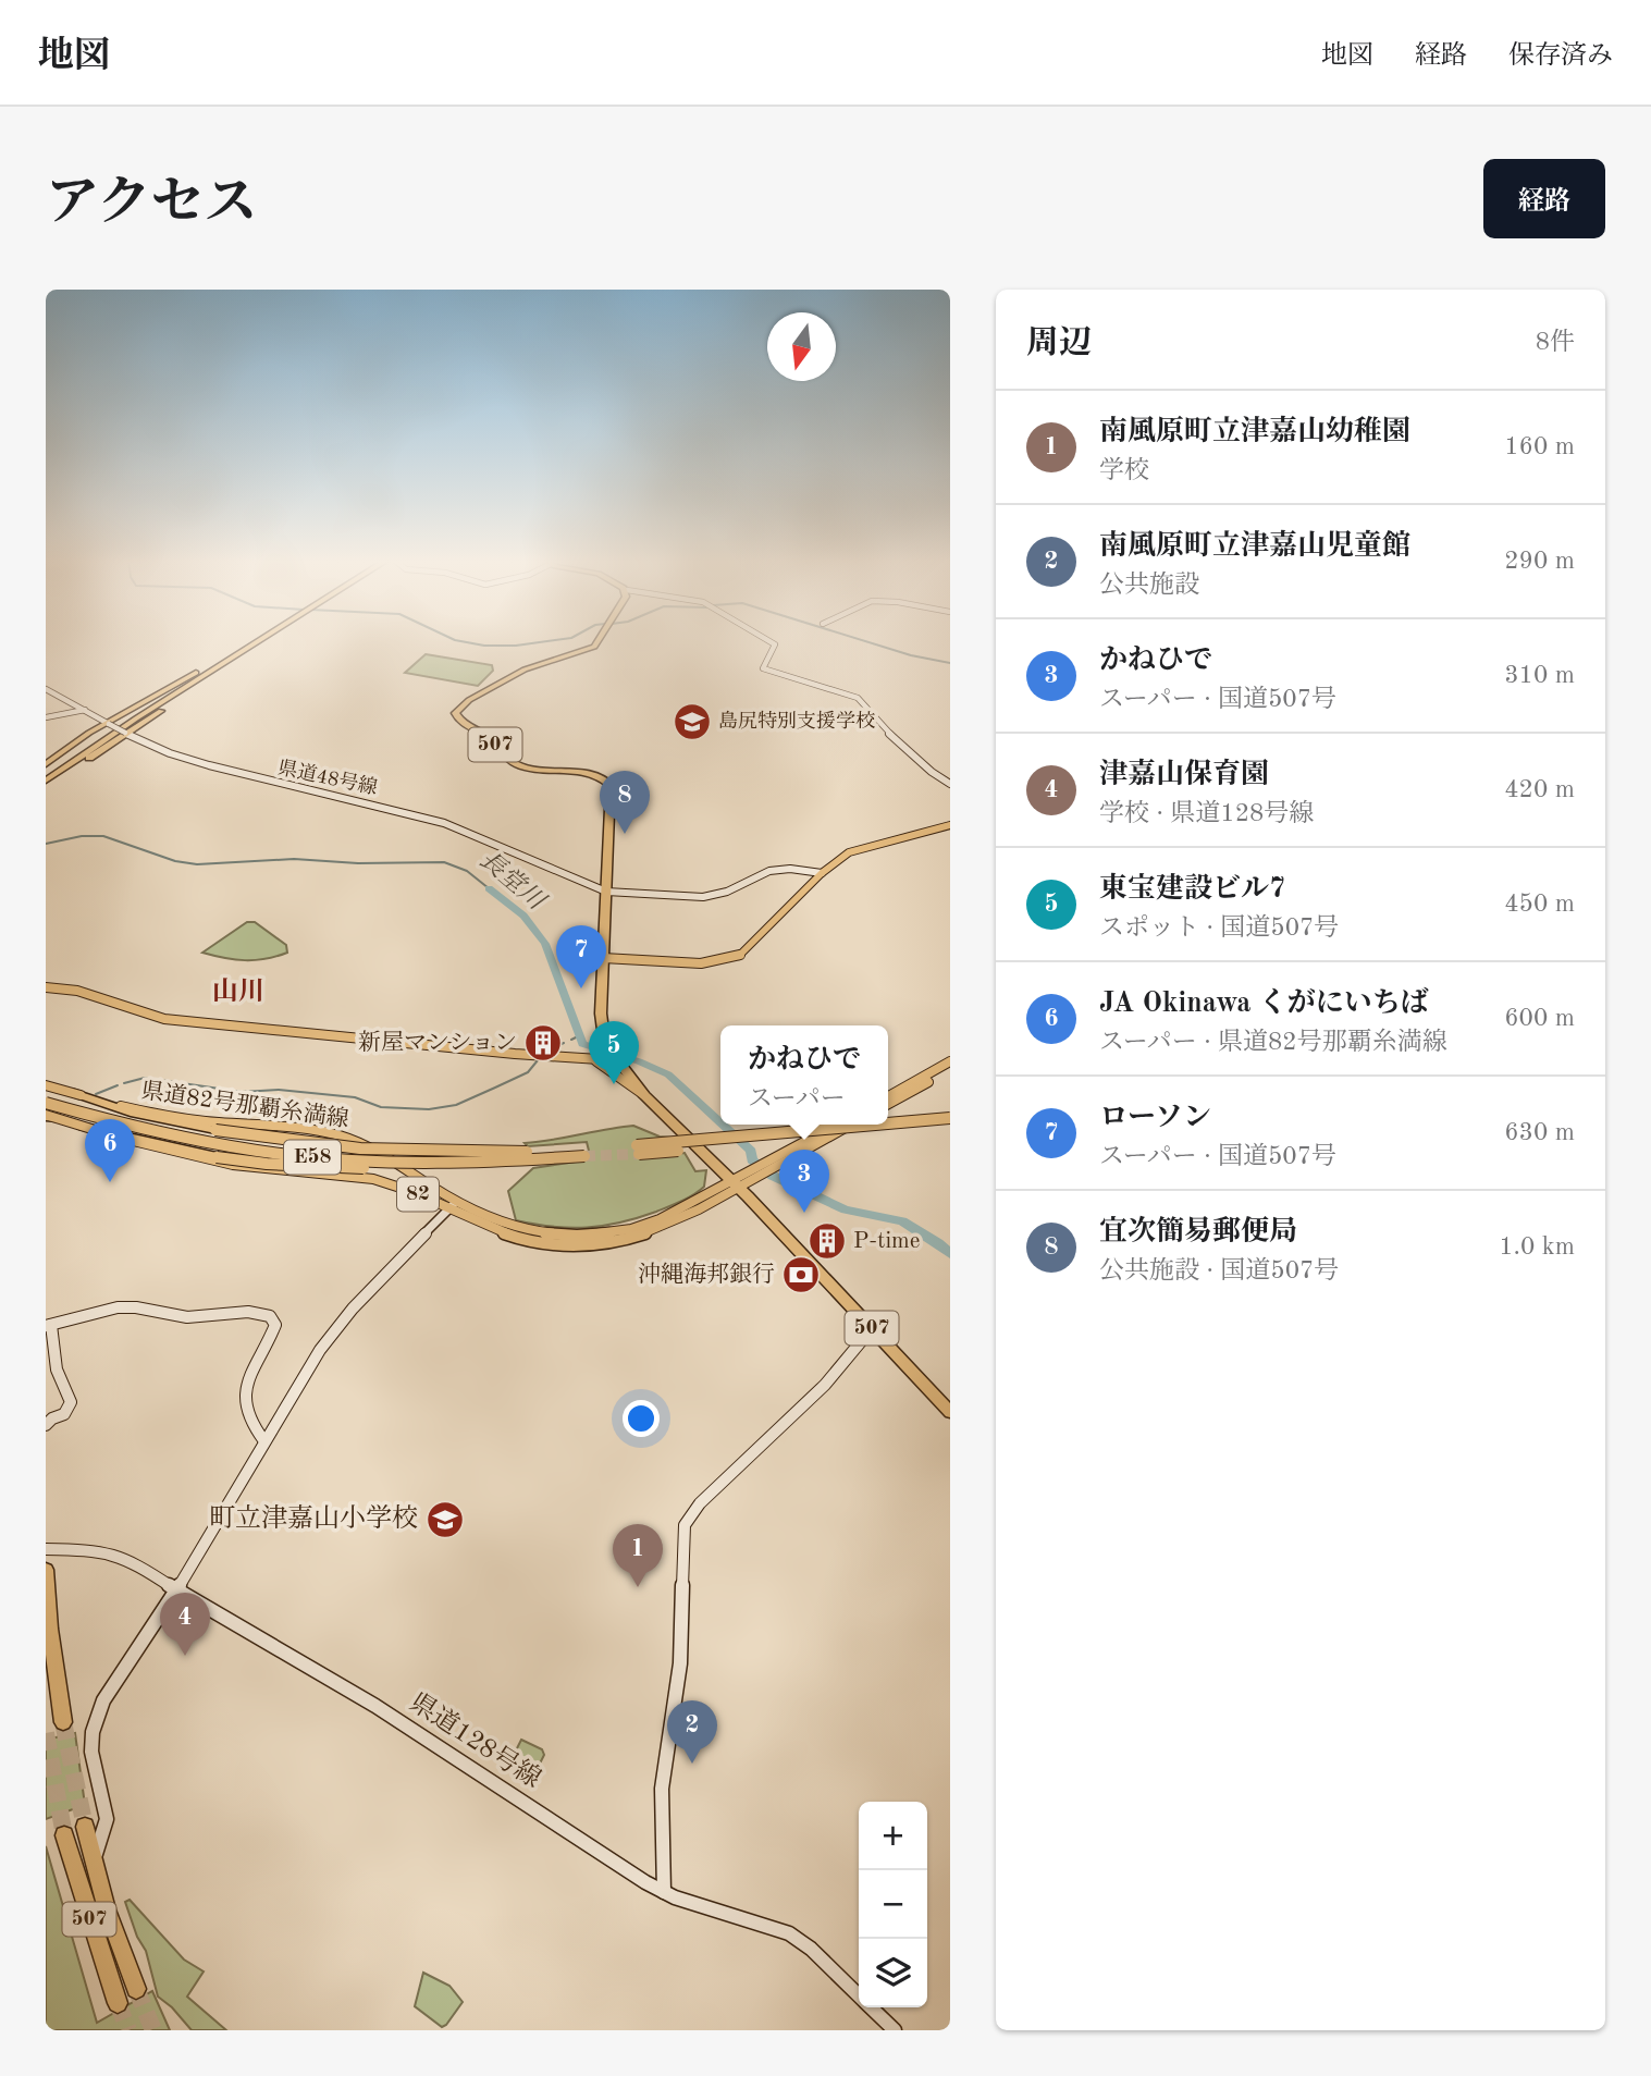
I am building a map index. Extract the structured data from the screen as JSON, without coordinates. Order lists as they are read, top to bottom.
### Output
{
  "streets": {
    "highway": ["507", "E58"],
    "main road": ["県道82号那覇糸満線", "82"],
    "street": ["県道48号線", "県道128号線"]
  },
  "crossings": [
    ["507", "県道48号線"],
    ["507", "県道82号那覇糸満線"]
  ],
  "districts": ["山川"],
  "water": ["長堂川"],
  "places": {
    "school or university": ["島尻特別支援学校", "町立津嘉山小学校"],
    "building": ["新屋マンション", "P-time"],
    "bank": ["沖縄海邦銀行"]
  },
  "north": "bottom",
  "page": {
    "header": "地図",
    "nav": ["地図", "経路", "保存済み"],
    "title": "アクセス",
    "buttons": "経路",
    "heading": ["周辺", "8件"],
    "list": [
      {
        "mark": "1",
        "name": "南風原町立津嘉山幼稚園",
        "note": "学校",
        "value": "160 m"
      },
      {
        "mark": "2",
        "name": "南風原町立津嘉山児童館",
        "note": "公共施設",
        "value": "290 m"
      },
      {
        "mark": "3",
        "name": "かねひで",
        "note": "スーパー · 国道507号",
        "value": "310 m"
      },
      {
        "mark": "4",
        "name": "津嘉山保育園",
        "note": "学校 · 県道128号線",
        "value": "420 m"
      },
      {
        "mark": "5",
        "name": "東宝建設ビル7",
        "note": "スポット · 国道507号",
        "value": "450 m"
      },
      {
        "mark": "6",
        "name": "JA Okinawa くがにいちば",
        "note": "スーパー · 県道82号那覇糸満線",
        "value": "600 m"
      },
      {
        "mark": "7",
        "name": "ローソン",
        "note": "スーパー · 国道507号",
        "value": "630 m"
      },
      {
        "mark": "8",
        "name": "宜次簡易郵便局",
        "note": "公共施設 · 国道507号",
        "value": "1.0 km"
      }
    ],
    "pins": [
      "8",
      "7",
      "5",
      "6",
      "3",
      "1",
      "4",
      "2"
    ],
    "popup": ["かねひで", "スーパー"],
    "map_buttons": ["+", "−"]
  }
}
